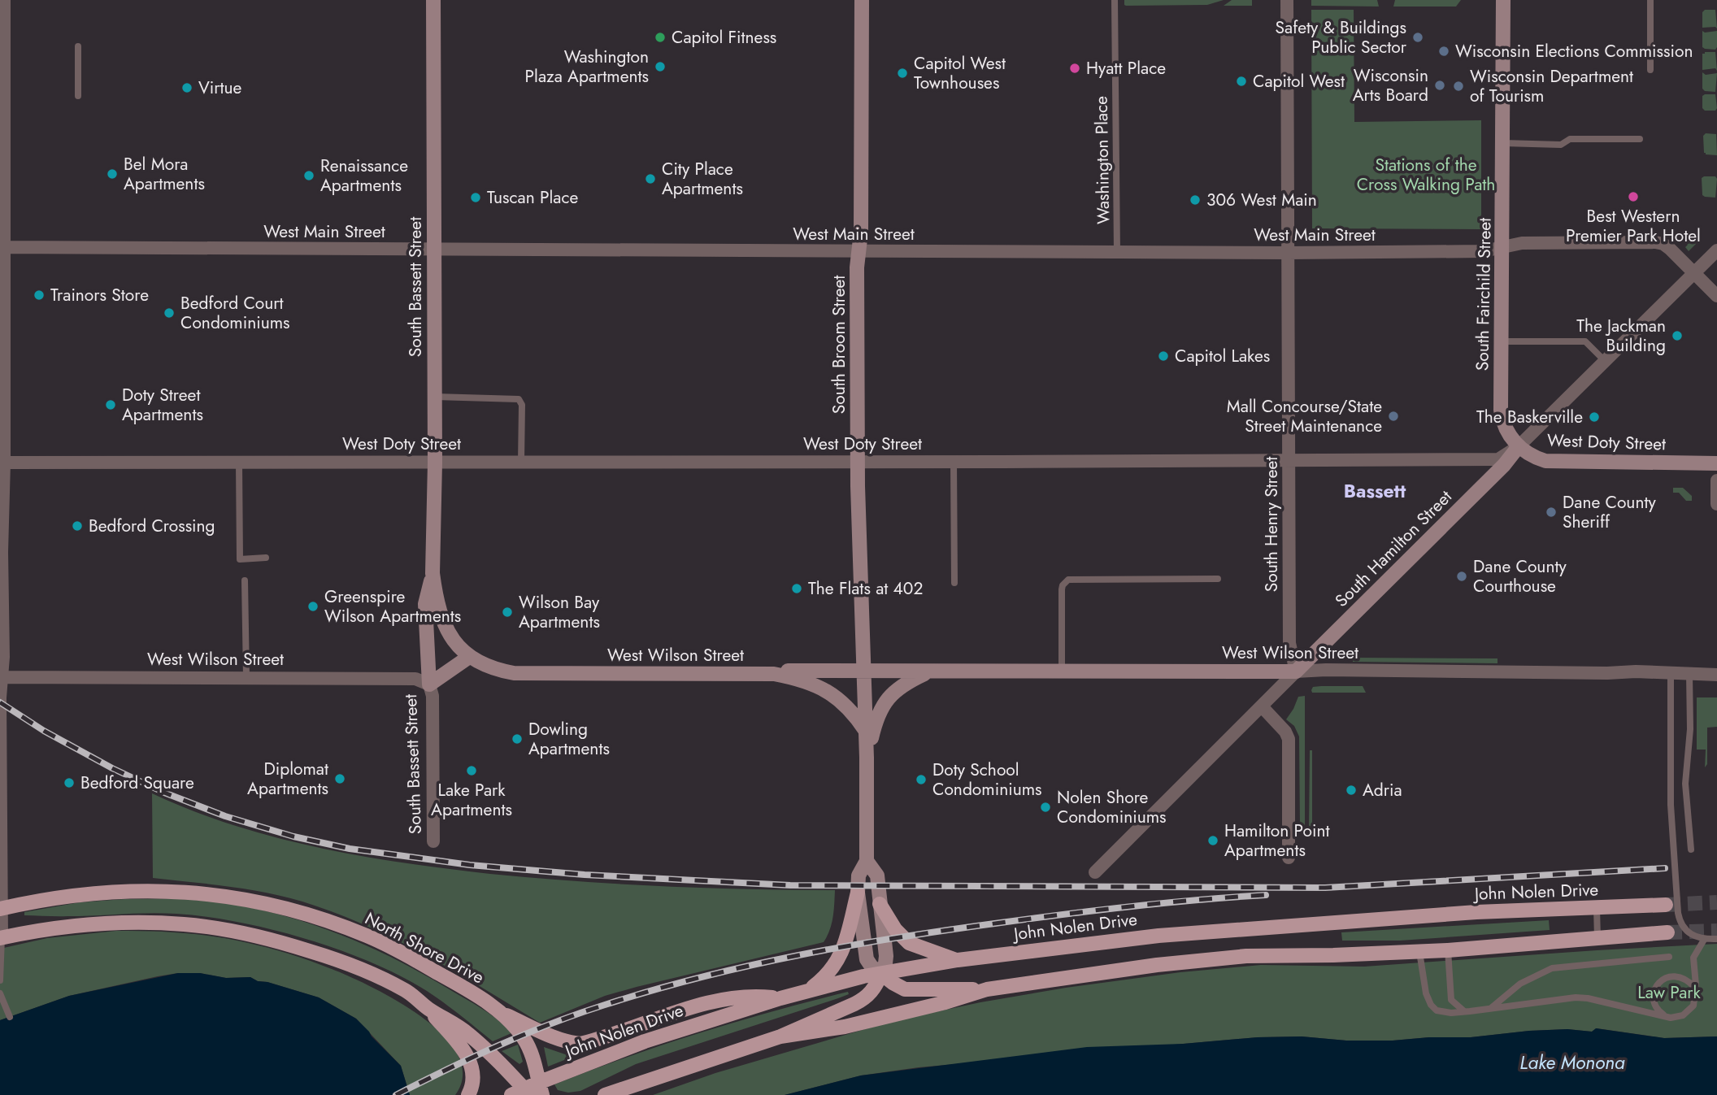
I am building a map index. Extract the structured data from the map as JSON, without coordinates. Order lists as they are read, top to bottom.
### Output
{
  "streets": {
    "main road": ["John Nolen Drive", "North Shore Drive"],
    "street": [
      "West Main Street",
      "South Bassett Street",
      "South Fairchild Street",
      "South Broom Street",
      "West Doty Street",
      "South Henry Street",
      "South Hamilton Street",
      "West Wilson Street"
    ],
    "lane": ["Washington Place"]
  },
  "crossings": [
    ["Washington Place", "West Main Street"],
    ["West Main Street", "South Bassett Street"],
    ["West Main Street", "South Fairchild Street"],
    ["West Main Street", "South Broom Street"],
    ["West Main Street", "South Henry Street"],
    ["West Main Street", "South Hamilton Street"],
    ["South Bassett Street", "West Doty Street"],
    ["South Bassett Street", "West Wilson Street"],
    ["South Fairchild Street", "West Doty Street"],
    ["South Fairchild Street", "South Hamilton Street"],
    ["South Broom Street", "West Doty Street"],
    ["South Broom Street", "West Wilson Street"],
    ["South Broom Street", "John Nolen Drive"],
    ["West Doty Street", "South Henry Street"],
    ["West Doty Street", "South Hamilton Street"],
    ["South Henry Street", "South Hamilton Street"],
    ["South Henry Street", "West Wilson Street"],
    ["South Hamilton Street", "West Wilson Street"],
    ["John Nolen Drive", "North Shore Drive"]
  ],
  "districts": ["Bassett"],
  "water": ["Lake Monona"],
  "parks": ["Stations of the Cross Walking Path", "Law Park"],
  "places": [
    "Capitol Fitness",
    "Safety & Buildings Public Sector",
    "Wisconsin Elections Commission",
    "Washington Plaza Apartments",
    "Hyatt Place",
    "Capitol West Townhouses",
    "Capitol West",
    "Wisconsin Arts Board",
    "Wisconsin Department of Tourism",
    "Virtue",
    "Bel Mora Apartments",
    "Renaissance Apartments",
    "City Place Apartments",
    "Best Western Premier Park Hotel",
    "Tuscan Place",
    "306 West Main",
    "Trainors Store",
    "Bedford Court Condominiums",
    "The Jackman Building",
    "Capitol Lakes",
    "Doty Street Apartments",
    "Mall Concourse/State Street Maintenance",
    "The Baskerville",
    "Dane County Sheriff",
    "Bedford Crossing",
    "Dane County Courthouse",
    "The Flats at 402",
    "Greenspire Wilson Apartments",
    "Wilson Bay Apartments",
    "Dowling Apartments",
    "Lake Park Apartments",
    "Diplomat Apartments",
    "Doty School Condominiums",
    "Bedford Square",
    "Adria",
    "Nolen Shore Condominiums",
    "Hamilton Point Apartments"
  ]
}
